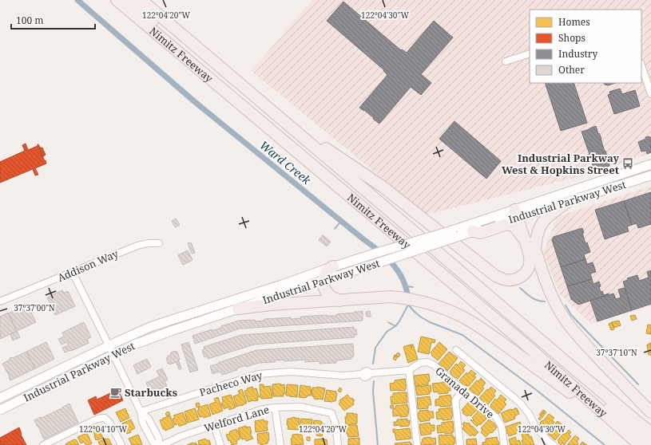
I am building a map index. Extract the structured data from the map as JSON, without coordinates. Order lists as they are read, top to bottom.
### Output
{
  "streets": {
    "highway": ["Nimitz Freeway"],
    "main road": ["Industrial Parkway West"],
    "street": [
      "Addison Way",
      "Pacheco Way",
      "Granada Drive",
      "Welford Lane"
    ]
  },
  "crossings": [
    ["Pacheco Way", "Granada Drive"]
  ],
  "water": ["Ward Creek"],
  "places": {
    "bus stop": ["Industrial Parkway West & Hopkins Street"],
    "cafe": ["Starbucks"]
  },
  "legend": [
    "Homes",
    "Shops",
    "Industry",
    "Other"
  ],
  "scale_bar": "100 m",
  "coordinates": [
    "122°04'20\"W",
    "122°04'30\"W",
    "37°37'00\"N",
    "37°37'10\"N",
    "122°04'10\"W"
  ]
}
